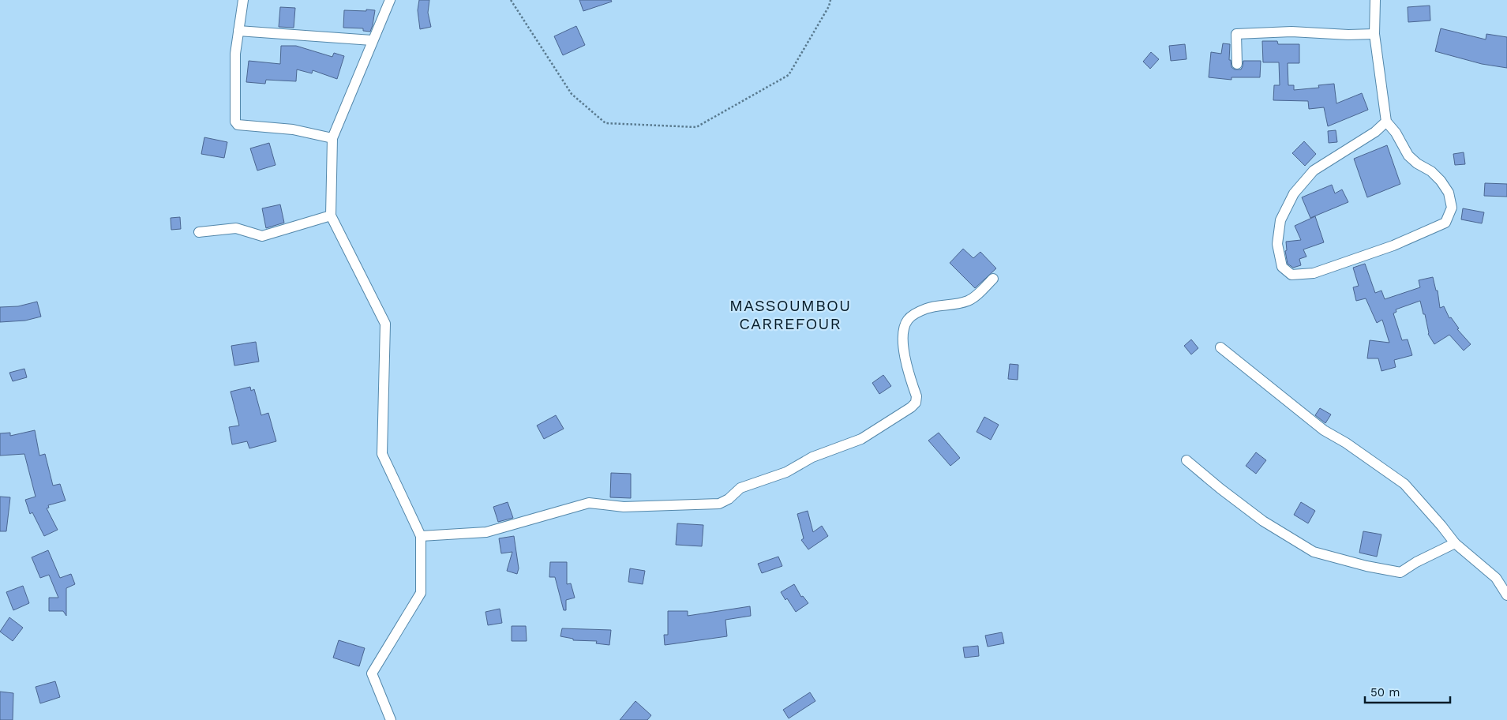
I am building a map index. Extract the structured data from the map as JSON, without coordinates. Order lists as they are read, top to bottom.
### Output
{
  "districts": ["MASSOUMBOU CARREFOUR"],
  "scale_bar": "50 m"
}
